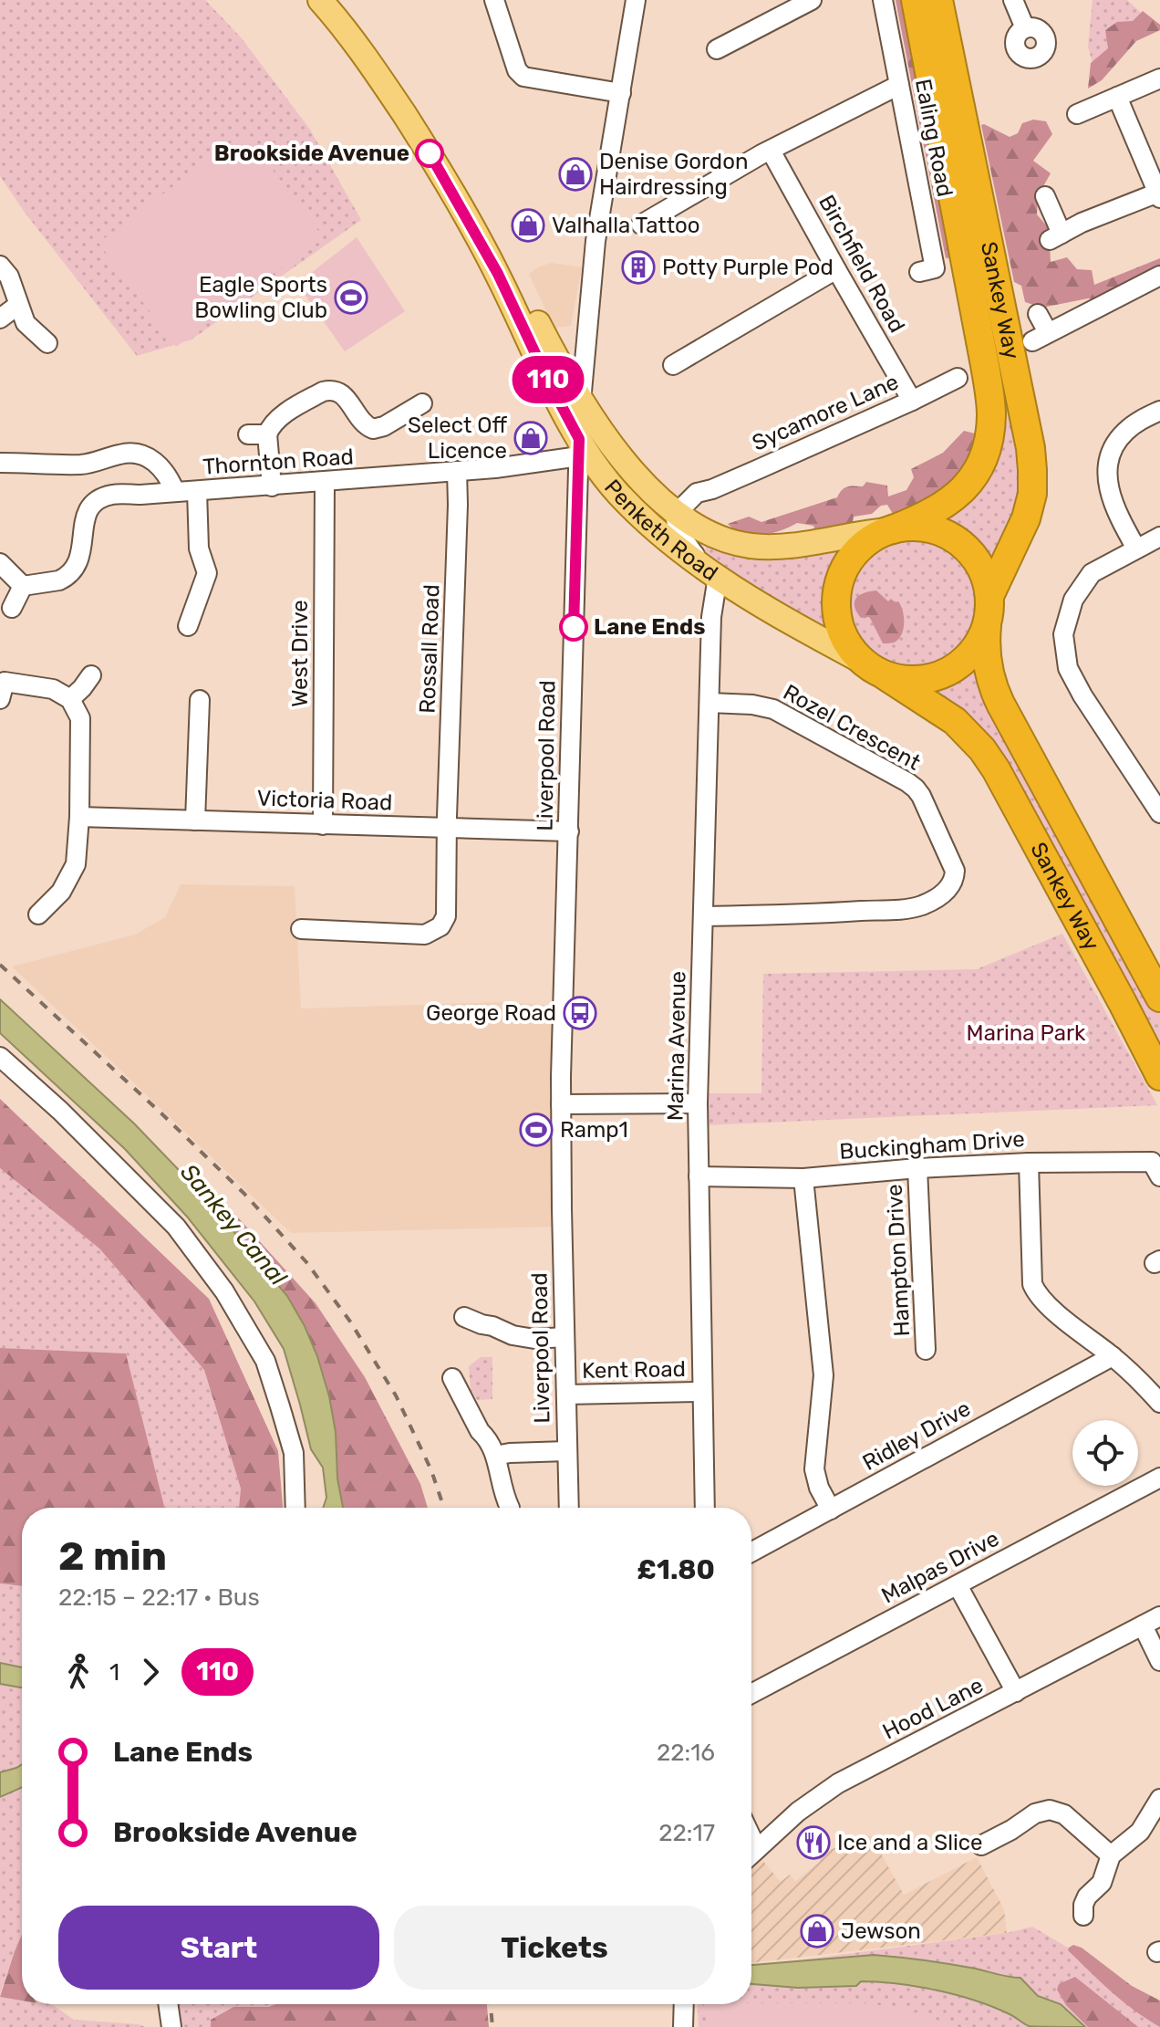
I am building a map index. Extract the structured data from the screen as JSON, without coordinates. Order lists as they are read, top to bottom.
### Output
{
  "streets": {
    "highway": ["Sankey Way"],
    "main road": ["Penketh Road"],
    "street": [
      "Ealing Road",
      "Birchfield Road",
      "Sycamore Lane",
      "Thornton Road",
      "Rossall Road",
      "West Drive",
      "Rozel Crescent",
      "Liverpool Road",
      "Victoria Road",
      "Marina Avenue",
      "Buckingham Drive",
      "Hampton Drive",
      "Kent Road",
      "Ridley Drive",
      "Malpas Drive",
      "Hood Lane"
    ]
  },
  "crossings": [
    ["Birchfield Road", "Sycamore Lane"],
    ["Sankey Way", "Penketh Road"],
    ["Sycamore Lane", "Penketh Road"],
    ["Thornton Road", "Penketh Road"],
    ["Thornton Road", "Rossall Road"],
    ["Thornton Road", "West Drive"],
    ["Thornton Road", "Liverpool Road"],
    ["Penketh Road", "Liverpool Road"],
    ["Penketh Road", "Marina Avenue"],
    ["Rossall Road", "Victoria Road"],
    ["West Drive", "Victoria Road"],
    ["Rozel Crescent", "Marina Avenue"],
    ["Liverpool Road", "Victoria Road"],
    ["Liverpool Road", "Kent Road"],
    ["Marina Avenue", "Buckingham Drive"],
    ["Marina Avenue", "Kent Road"],
    ["Buckingham Drive", "Hampton Drive"]
  ],
  "water": ["Sankey Canal"],
  "parks": ["Marina Park"],
  "places": {
    "other": ["Brookside Avenue", "Lane Ends"],
    "shop": [
      "Denise Gordon Hairdressing",
      "Valhalla Tattoo",
      "Select Off Licence",
      "Jewson"
    ],
    "building": ["Potty Purple Pod"],
    "sports": ["Eagle Sports Bowling Club", "Ramp1"],
    "bus stop": ["George Road"],
    "restaurant": ["Ice and a Slice"]
  },
  "lines": ["bus line 110"],
  "page": {
    "on_map": "110",
    "heading": ["2 min", "22:15 – 22:17 · Bus", "£1.80"],
    "legs": ["1", "110"],
    "list": [
      {
        "name": "Lane Ends",
        "value": "22:16"
      },
      {
        "name": "Brookside Avenue",
        "value": "22:17"
      }
    ],
    "buttons": ["Start", "Tickets"]
  }
}
